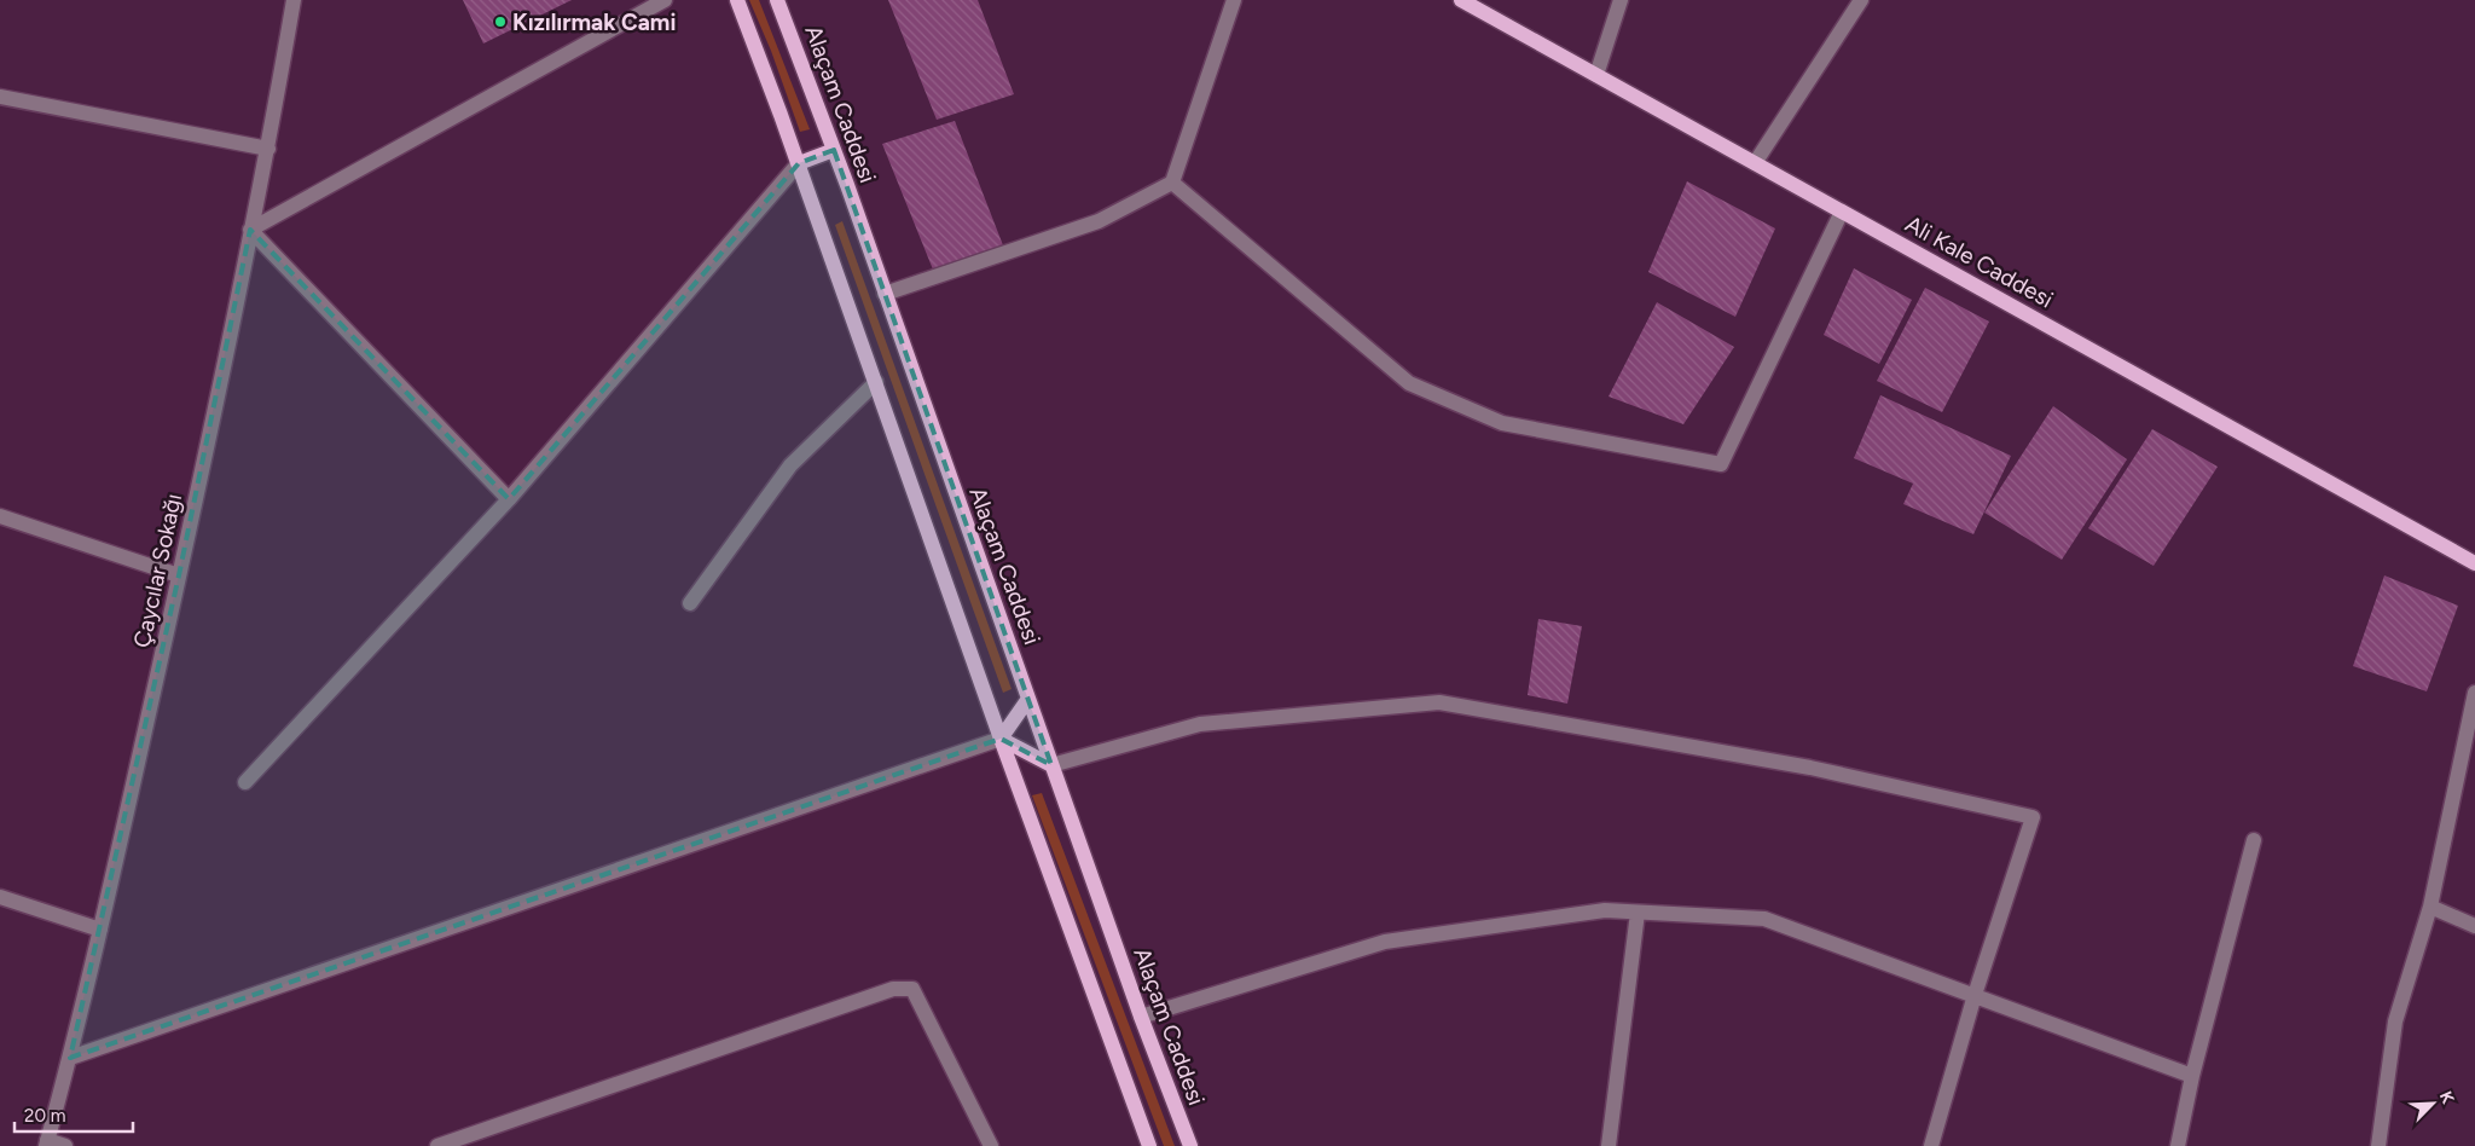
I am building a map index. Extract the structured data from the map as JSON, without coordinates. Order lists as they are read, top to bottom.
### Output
{
  "streets": {
    "main road": ["Alaçam Caddesi", "Ali Kale Caddesi"],
    "street": ["Çaycılar Sokağı"]
  },
  "places": ["Kızılırmak Cami"],
  "scale_bar": "20 m",
  "north": "top right"
}
